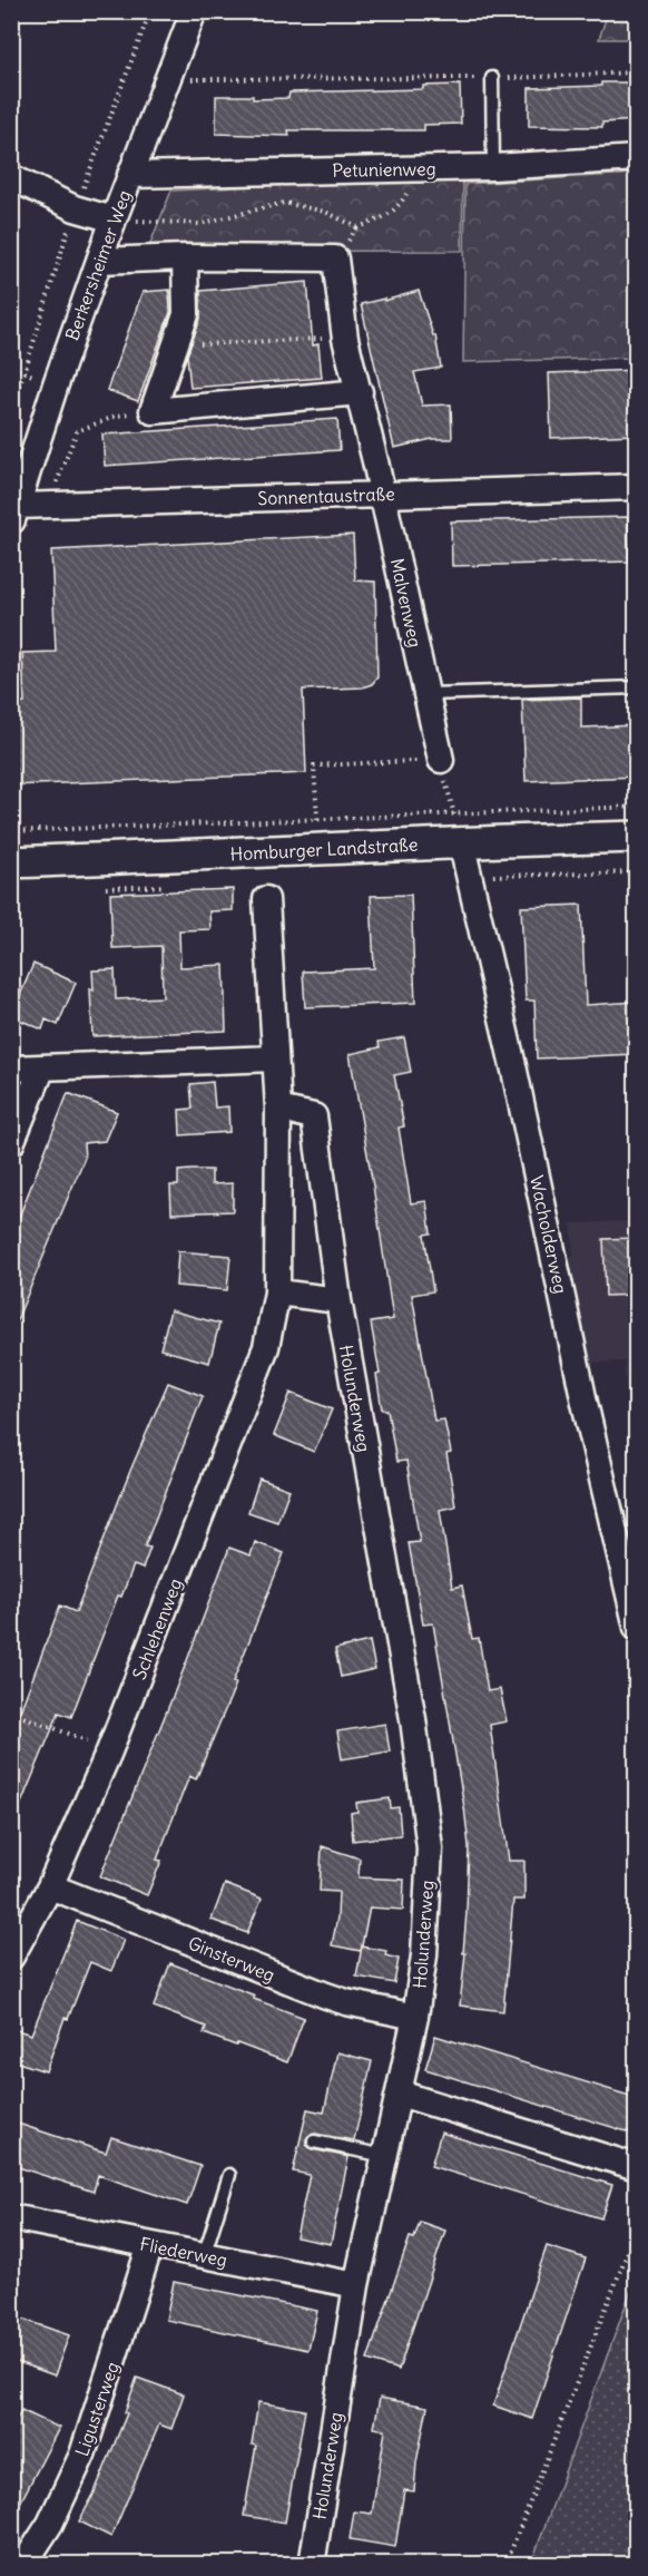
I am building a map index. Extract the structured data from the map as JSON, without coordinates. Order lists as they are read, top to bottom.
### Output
{
  "streets": {
    "street": [
      "Petunienweg",
      "Berkersheimer Weg",
      "Sonnentaustraße",
      "Malvenweg",
      "Homburger Landstraße",
      "Wacholderweg",
      "Holunderweg",
      "Schlehenweg",
      "Ginsterweg",
      "Fliederweg",
      "Ligusterweg"
    ]
  },
  "crossings": [
    ["Petunienweg", "Berkersheimer Weg"],
    ["Berkersheimer Weg", "Sonnentaustraße"],
    ["Berkersheimer Weg", "Malvenweg"],
    ["Sonnentaustraße", "Malvenweg"],
    ["Homburger Landstraße", "Wacholderweg"],
    ["Holunderweg", "Ginsterweg"],
    ["Holunderweg", "Fliederweg"],
    ["Schlehenweg", "Ginsterweg"],
    ["Fliederweg", "Ligusterweg"]
  ]
}
